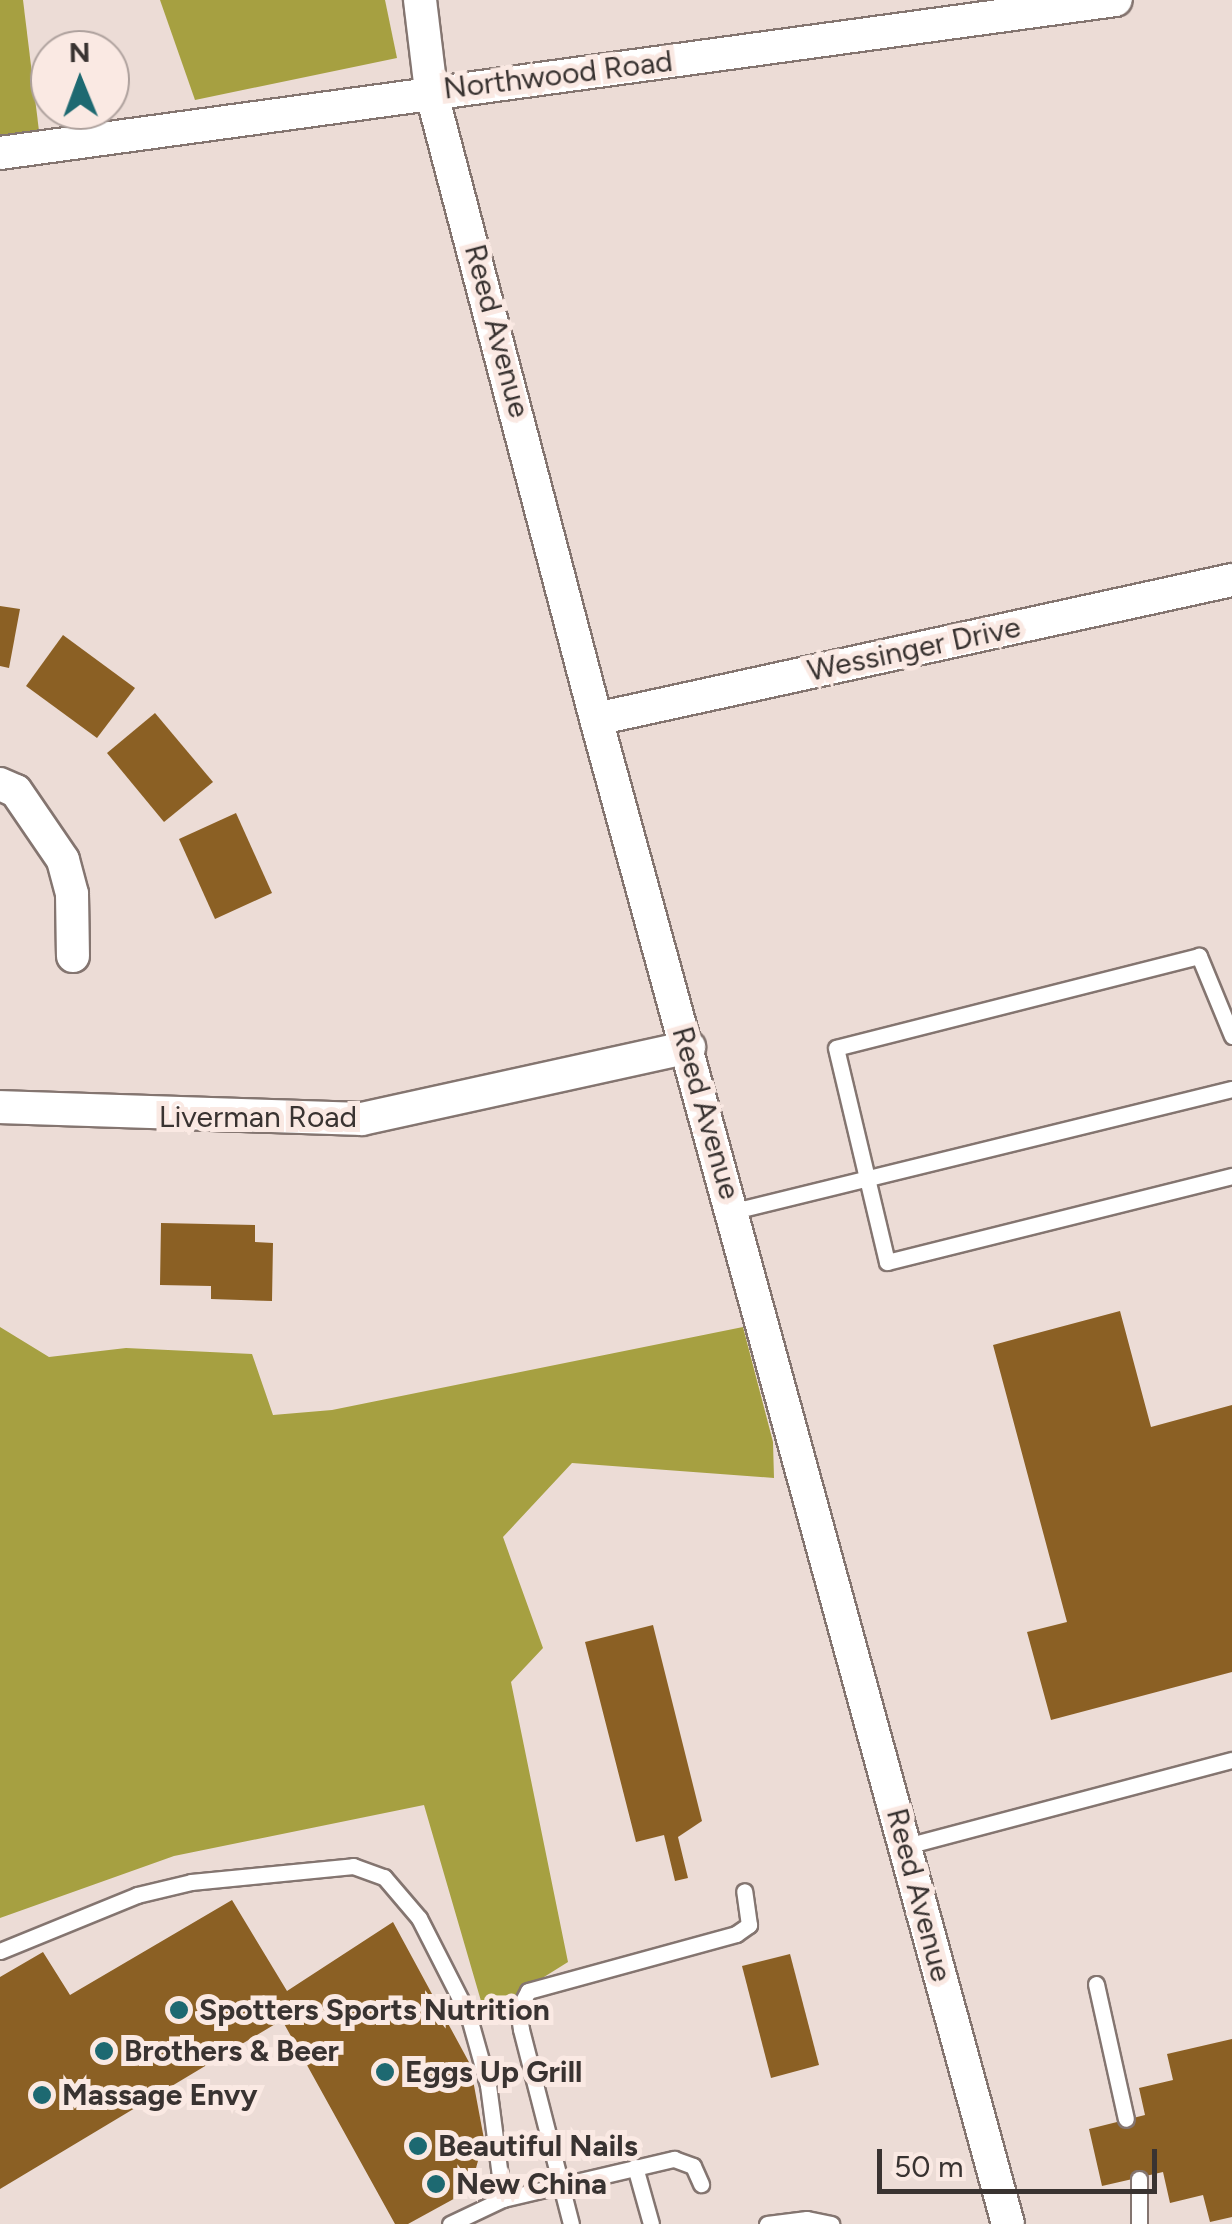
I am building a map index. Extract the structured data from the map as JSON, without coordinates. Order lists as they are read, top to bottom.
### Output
{
  "streets": {
    "street": [
      "Northwood Road",
      "Reed Avenue",
      "Wessinger Drive",
      "Liverman Road"
    ]
  },
  "crossings": [
    ["Northwood Road", "Reed Avenue"],
    ["Reed Avenue", "Wessinger Drive"],
    ["Reed Avenue", "Liverman Road"]
  ],
  "places": [
    "Spotters Sports Nutrition",
    "Brothers & Beer",
    "Eggs Up Grill",
    "Massage Envy",
    "Beautiful Nails",
    "New China"
  ],
  "scale_bar": "50 m",
  "north": "top"
}
